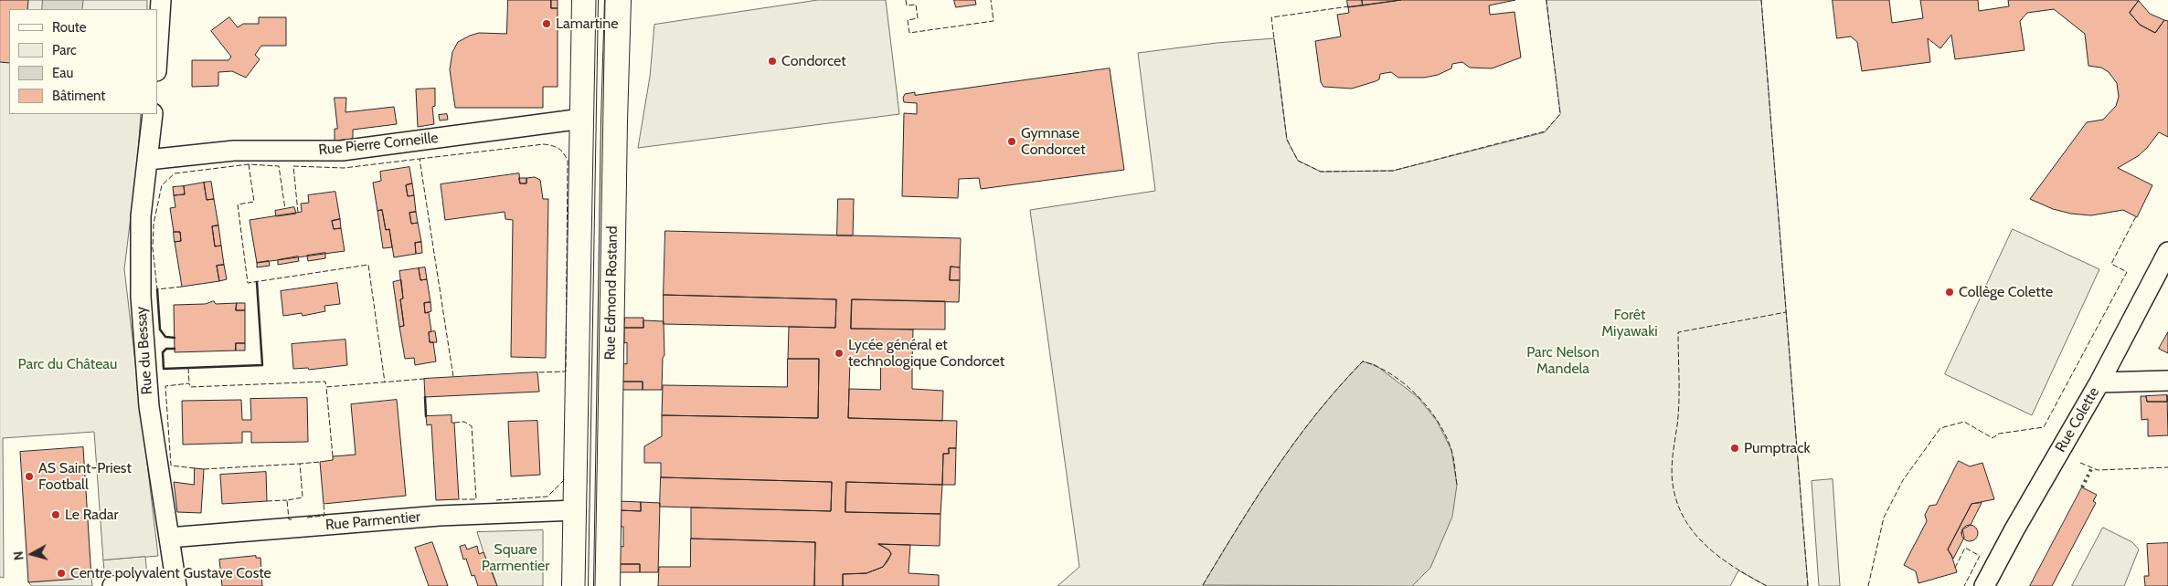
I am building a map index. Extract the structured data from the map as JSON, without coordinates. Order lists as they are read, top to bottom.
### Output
{
  "streets": {
    "main road": ["Rue Edmond Rostand"],
    "street": [
      "Rue Pierre Corneille",
      "Rue du Bessay",
      "Rue Colette",
      "Rue Parmentier"
    ]
  },
  "crossings": [
    ["Rue Pierre Corneille", "Rue du Bessay"],
    ["Rue du Bessay", "Rue Parmentier"]
  ],
  "parks": [
    "Forêt Miyawaki",
    "Parc Nelson Mandela",
    "Parc du Château",
    "Square Parmentier"
  ],
  "places": [
    "Lamartine",
    "Condorcet",
    "Gymnase Condorcet",
    "Collège Colette",
    "Lycée général et technologique Condorcet",
    "Pumptrack",
    "AS Saint-Priest Football",
    "Le Radar",
    "Centre polyvalent Gustave Coste"
  ],
  "legend": [
    "Route",
    "Parc",
    "Eau",
    "Bâtiment"
  ],
  "north": "left"
}
